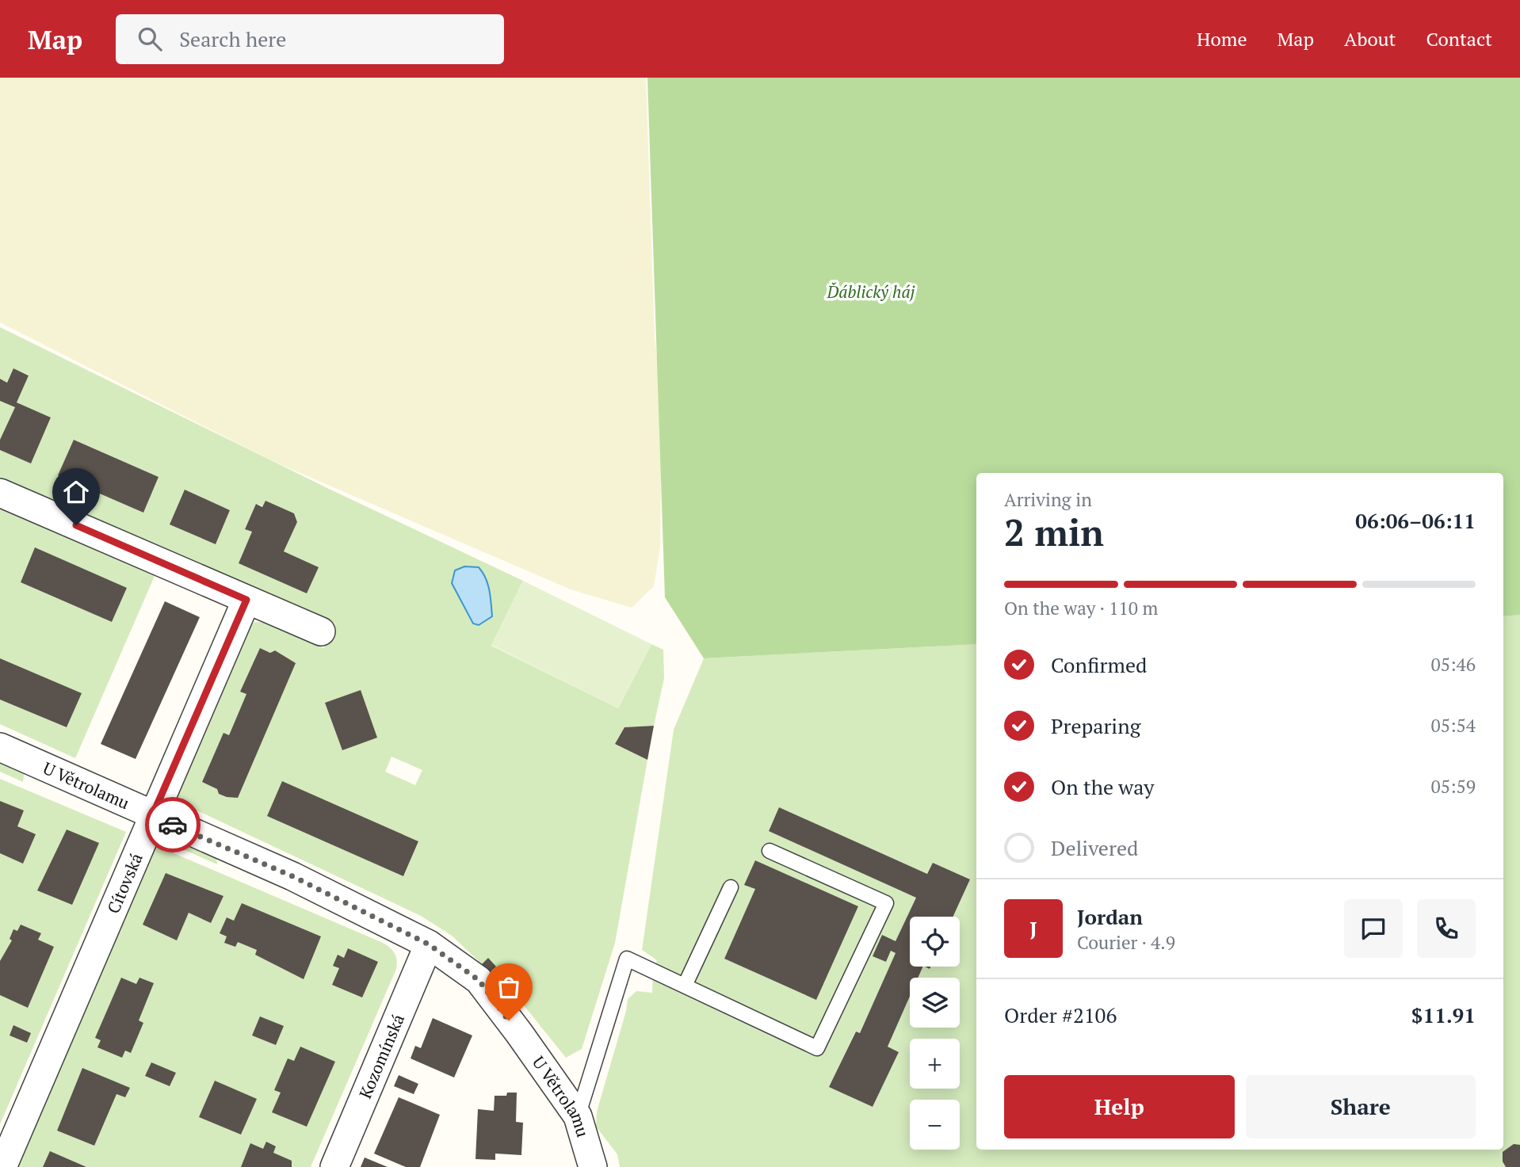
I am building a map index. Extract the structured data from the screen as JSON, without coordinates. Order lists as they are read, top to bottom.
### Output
{
  "streets": {
    "street": ["U Větrolamu", "Cítovská", "Kozomínská"]
  },
  "crossings": [
    ["U Větrolamu", "Cítovská"],
    ["U Větrolamu", "Kozomínská"]
  ],
  "parks": ["Ďáblický háj"],
  "page": {
    "header": "Map",
    "search": "Search here",
    "nav": [
      "Home",
      "Map",
      "About",
      "Contact"
    ],
    "heading": ["2 min", "Arriving in", "06:06–06:11"],
    "panel": [
      "Jordan",
      "Courier · 4.9",
      "Order #2106",
      "$11.91"
    ],
    "bar": "On the way · 110 m",
    "list": [
      ["Confirmed", "05:46"],
      ["Preparing", "05:54"],
      ["On the way", "05:59"],
      "Delivered"
    ],
    "round": "J",
    "map_buttons": ["+", "−"],
    "buttons": ["Help", "Share"]
  }
}
